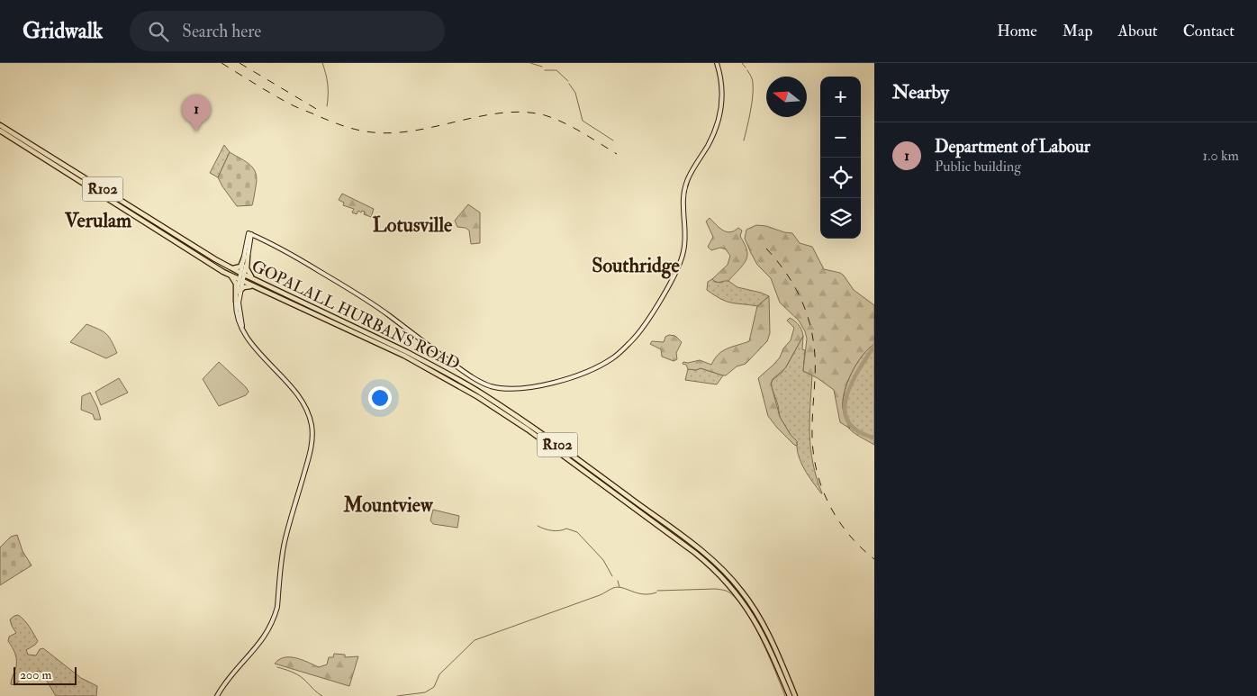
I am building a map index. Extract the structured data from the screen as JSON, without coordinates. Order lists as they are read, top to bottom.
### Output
{
  "streets": {
    "main road": ["R102", "GOPALALL HURBANS ROAD"]
  },
  "districts": [
    "Verulam",
    "Lotusville",
    "Southridge",
    "Mountview"
  ],
  "scale_bar": "200 m",
  "north": "left",
  "page": {
    "header": "Gridwalk",
    "search": "Search here",
    "nav": [
      "Home",
      "Map",
      "About",
      "Contact"
    ],
    "heading": "Nearby",
    "map_buttons": ["+", "−"],
    "pins": "1",
    "list": [
      {
        "mark": "1",
        "name": "Department of Labour",
        "note": "Public building",
        "value": "1.0 km"
      }
    ],
    "scale": "200 m"
  }
}
